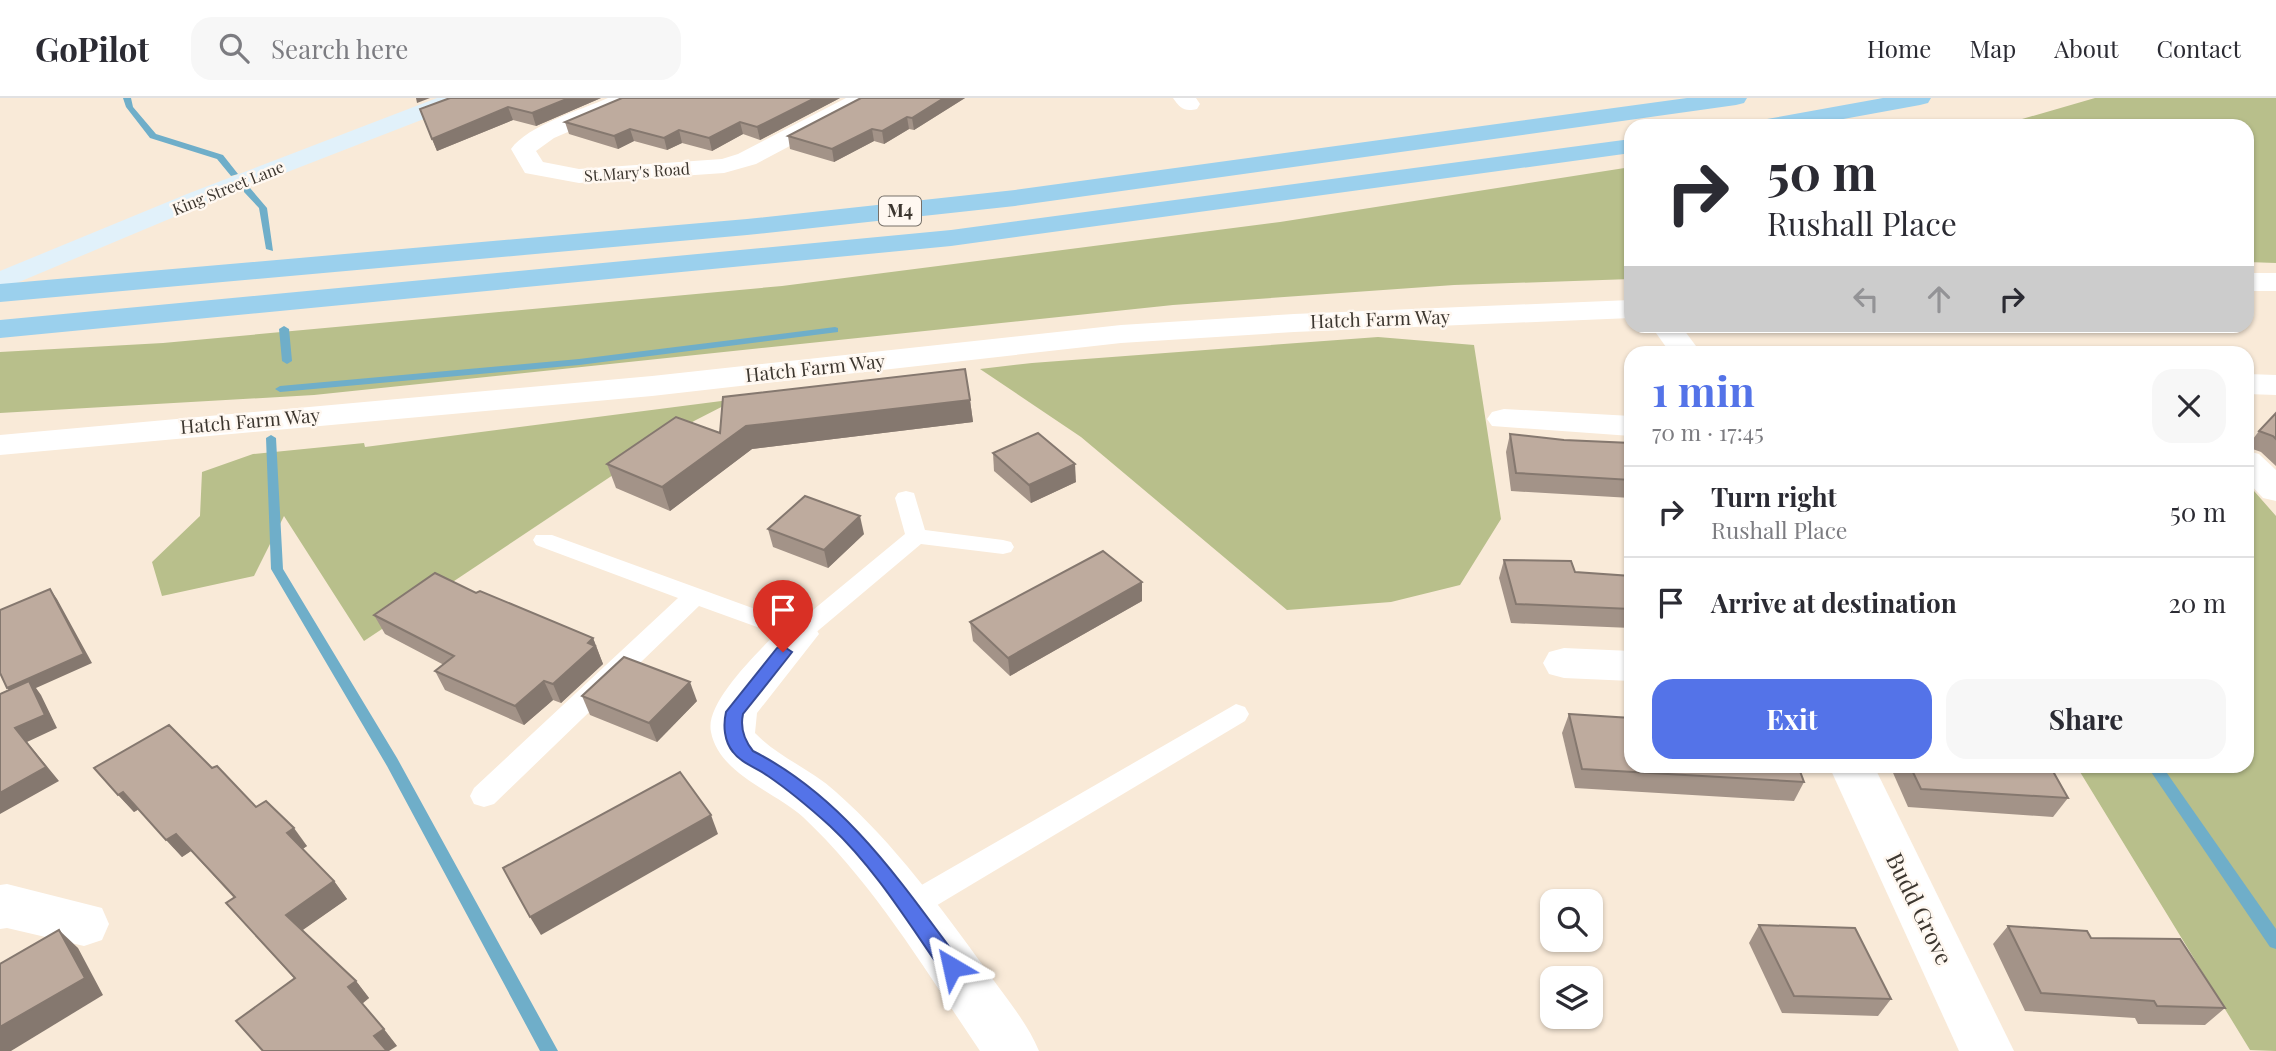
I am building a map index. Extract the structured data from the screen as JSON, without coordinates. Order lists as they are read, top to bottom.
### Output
{
  "streets": {
    "highway": ["M4"],
    "main road": ["King Street Lane"],
    "street": ["St.Mary's Road", "Hatch Farm Way", "Budd Grove"]
  },
  "page": {
    "header": "GoPilot",
    "search": "Search here",
    "nav": [
      "Home",
      "Map",
      "About",
      "Contact"
    ],
    "turn": ["50 m", "Rushall Place"],
    "heading": ["1 min", "70 m · 17:45"],
    "list": [
      {
        "name": "Turn right",
        "note": "Rushall Place",
        "value": "50 m"
      },
      {
        "name": "Arrive at destination",
        "value": "20 m"
      }
    ],
    "buttons": ["Exit", "Share"]
  }
}
